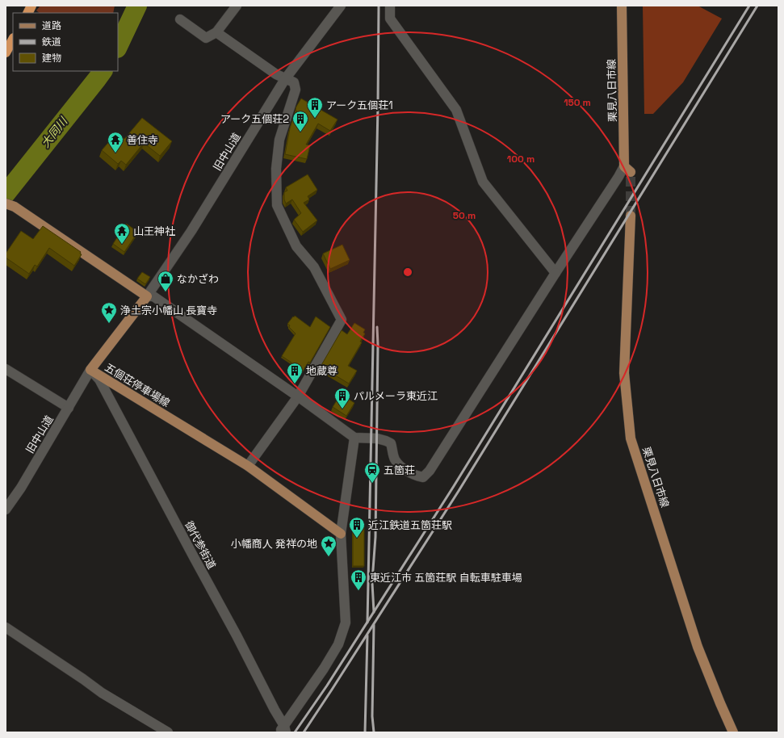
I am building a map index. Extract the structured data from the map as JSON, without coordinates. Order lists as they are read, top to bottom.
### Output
{
  "streets": {
    "main road": ["栗見八日市線", "五個荘停車場線"],
    "street": ["旧中山道", "御代参街道"]
  },
  "crossings": [
    ["旧中山道", "五個荘停車場線"],
    ["旧中山道", "御代参街道"],
    ["五個荘停車場線", "御代参街道"]
  ],
  "water": ["大同川"],
  "places": {
    "building": [
      "アーク五個荘1",
      "アーク五個荘2",
      "地蔵尊",
      "パルメーラ東近江",
      "近江鉄道五箇荘駅",
      "東近江市 五箇荘駅 自転車駐車場"
    ],
    "temple": ["善住寺", "山王神社"],
    "shop": ["なかざわ"],
    "place": ["浄土宗小幡山 長寶寺", "小幡商人 発祥の地"],
    "station": ["五箇荘"]
  },
  "legend": ["道路", "鉄道", "建物"],
  "rings": ["150 m", "100 m", "50 m"]
}
